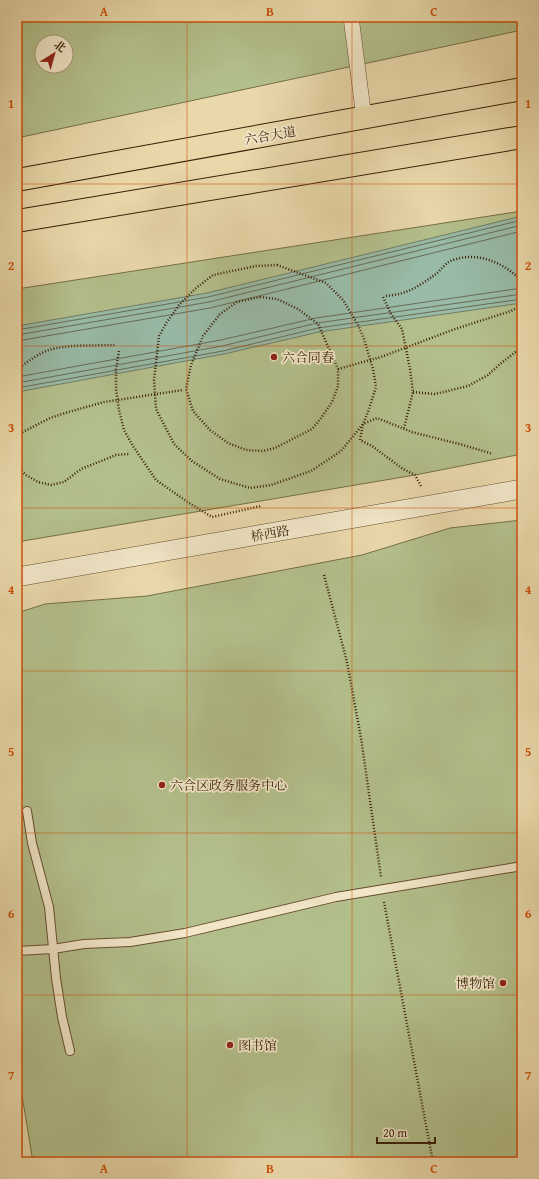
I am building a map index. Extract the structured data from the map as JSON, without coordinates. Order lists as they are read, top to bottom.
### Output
{
  "streets": {
    "highway": ["六合大道"],
    "street": ["桥西路"]
  },
  "places": [
    "六合同春",
    "六合区政务服务中心",
    "博物馆",
    "图书馆"
  ],
  "scale_bar": "20 m",
  "north": "top right",
  "grid": {
    "columns": ["A", "B", "C"],
    "rows": [
      "1",
      "2",
      "3",
      "4",
      "5",
      "6",
      "7"
    ]
  }
}
